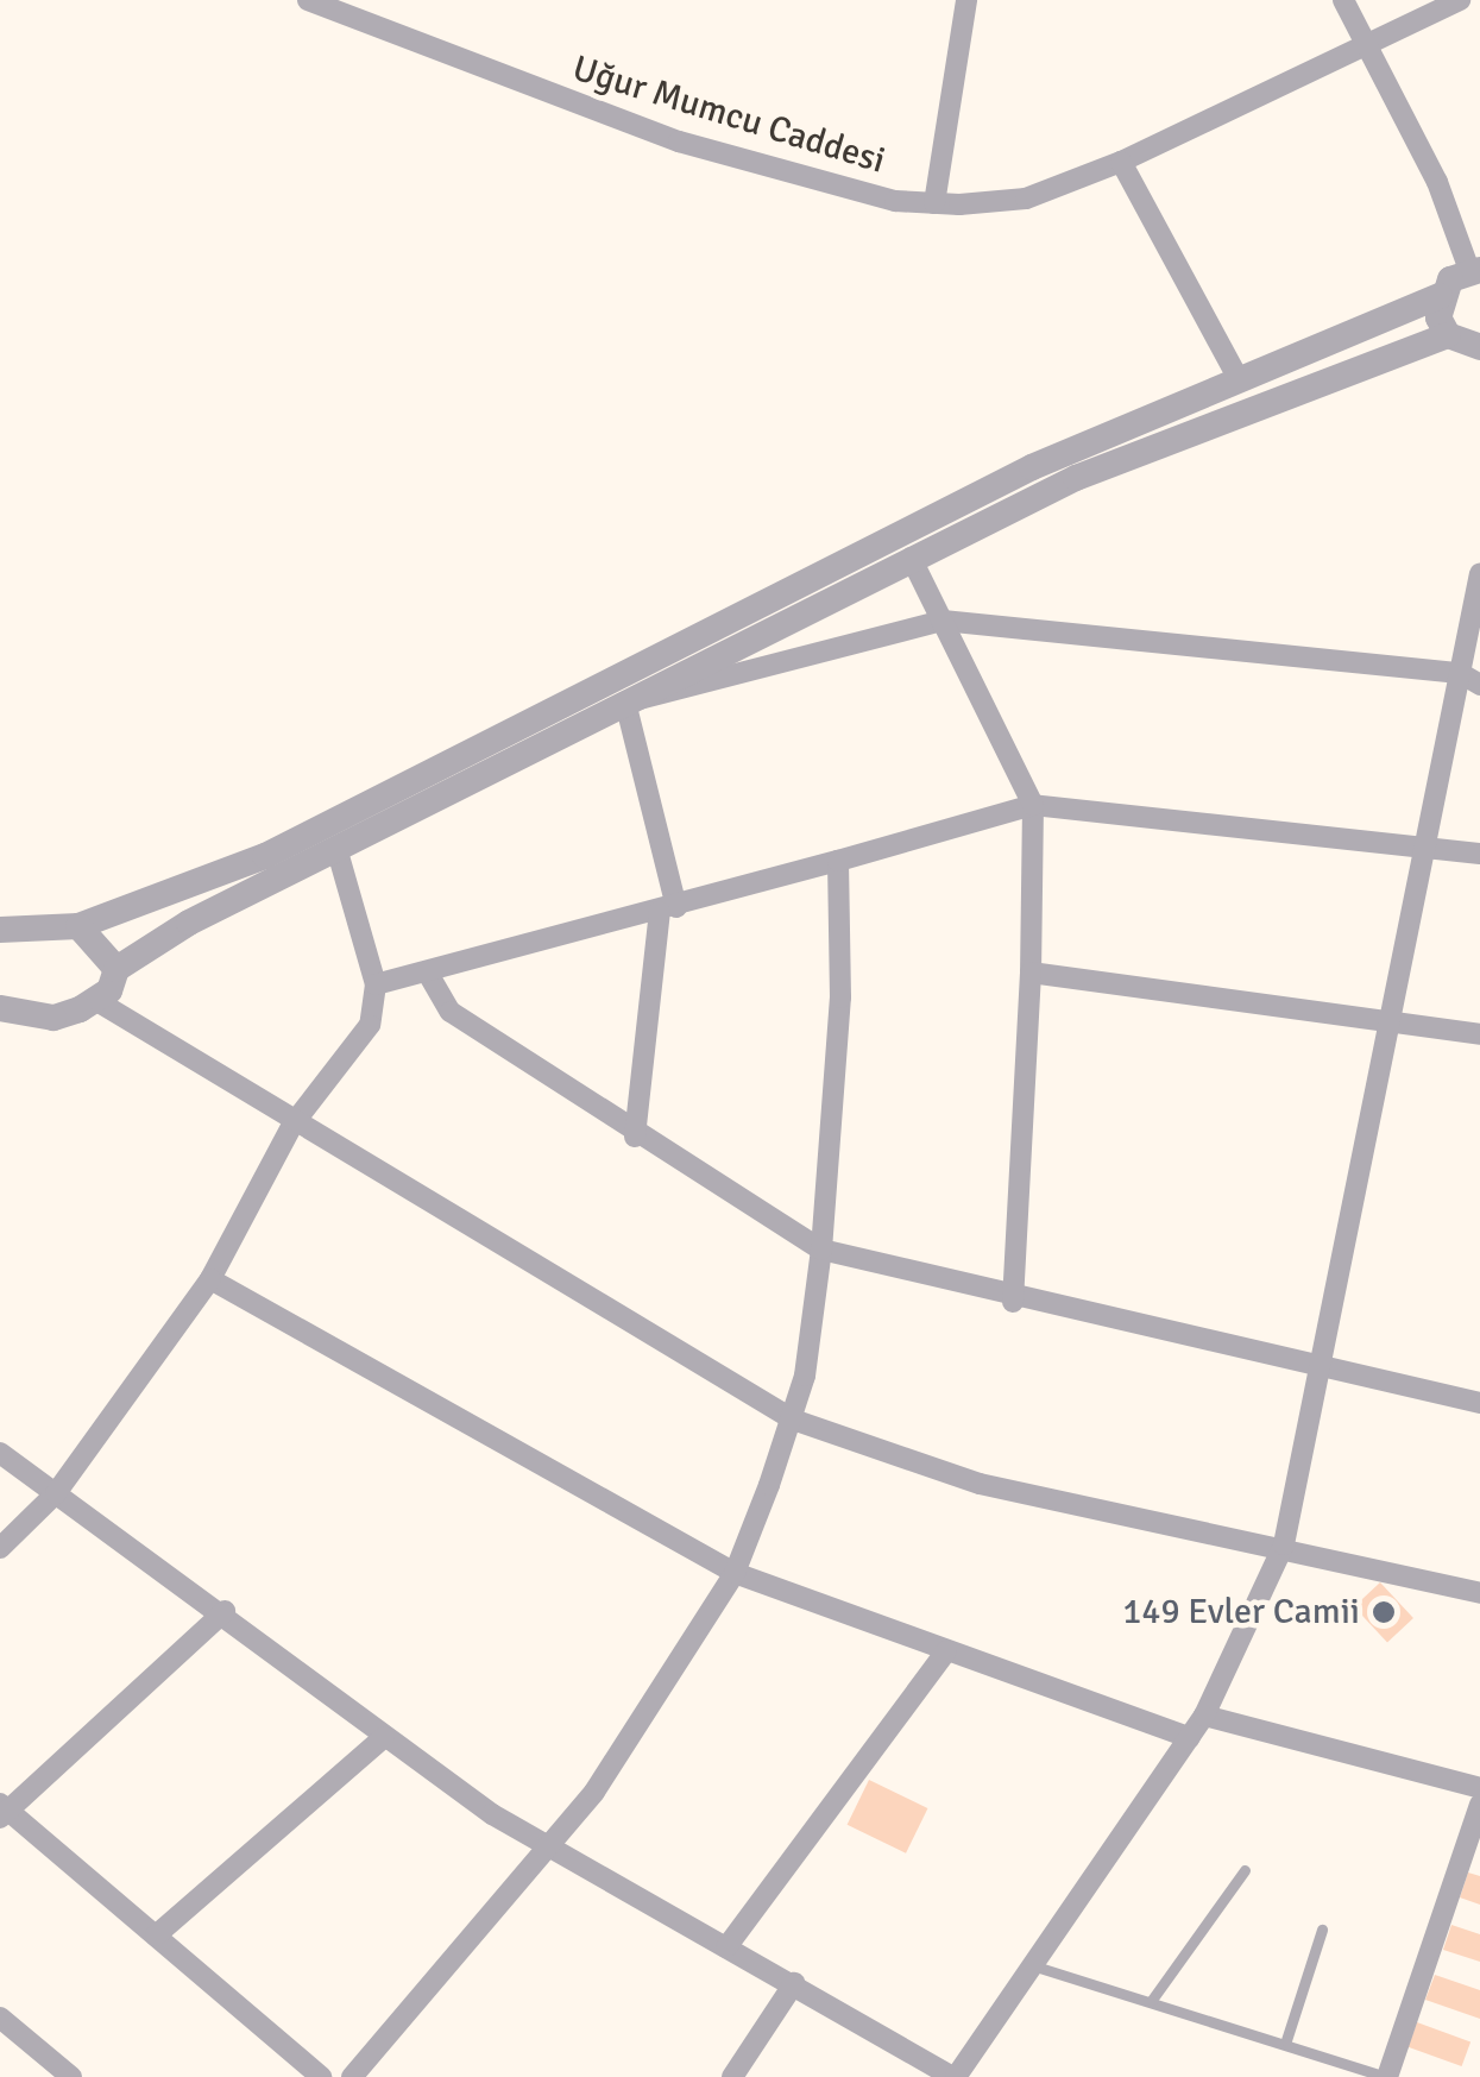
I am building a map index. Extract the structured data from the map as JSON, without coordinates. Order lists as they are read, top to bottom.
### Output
{
  "streets": {
    "street": ["Uğur Mumcu Caddesi"]
  },
  "places": ["149 Evler Camii"]
}
